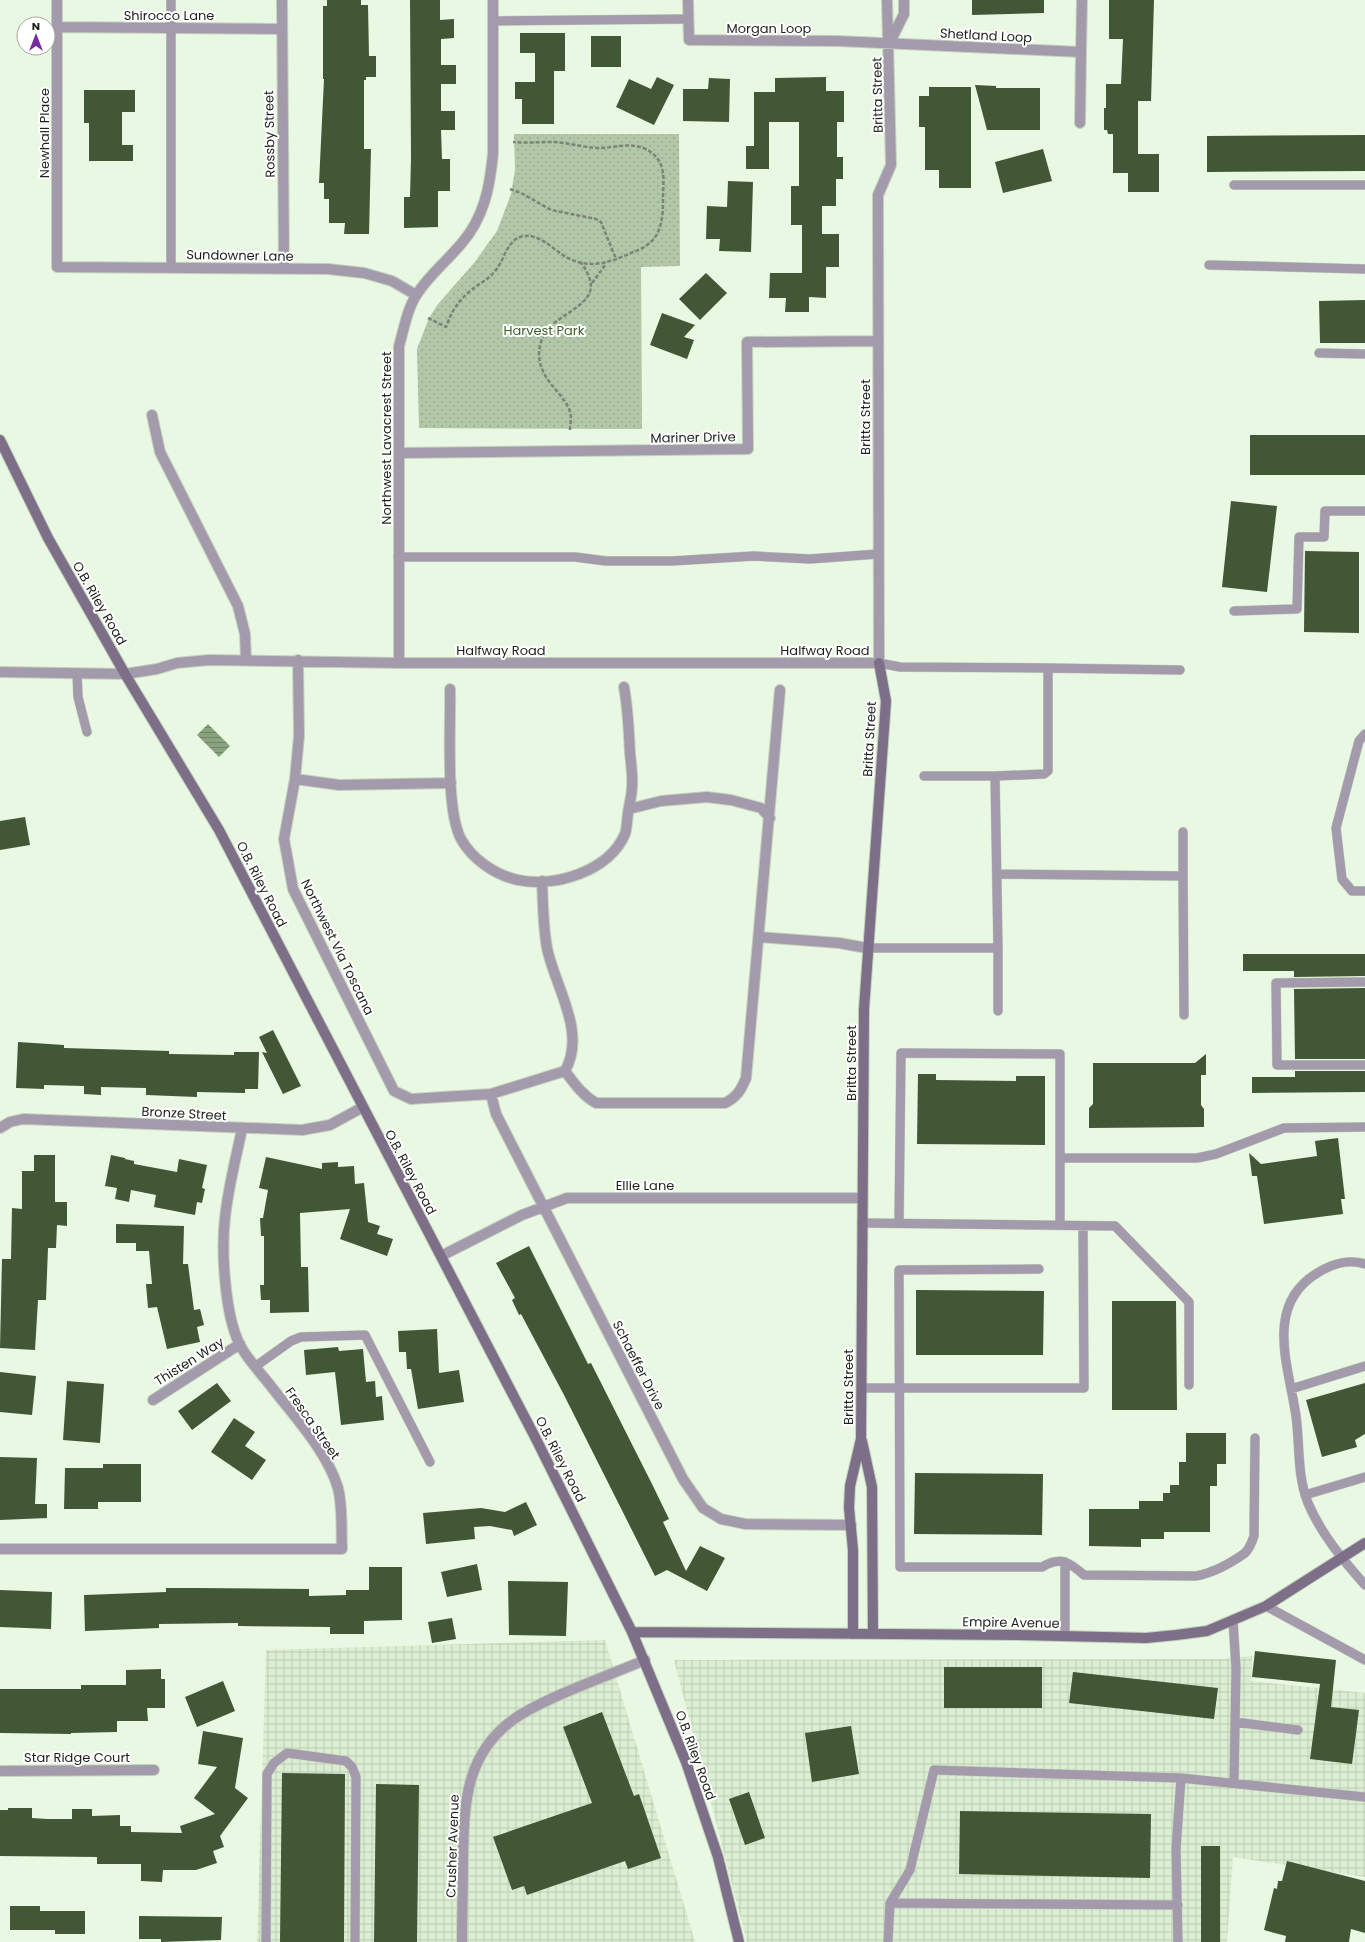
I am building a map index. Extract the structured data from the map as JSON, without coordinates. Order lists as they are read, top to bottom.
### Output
{
  "streets": {
    "street": [
      "Shirocco Lane",
      "Morgan Loop",
      "Shetland Loop",
      "Britta Street",
      "Newhall Place",
      "Rossby Street",
      "Sundowner Lane",
      "Mariner Drive",
      "Northwest Lavacrest Street",
      "O.B. Riley Road",
      "Halfway Road",
      "Northwest Via Toscana",
      "Bronze Street",
      "Ellie Lane",
      "Thisten Way",
      "Schaeffer Drive",
      "Fresca Street",
      "Empire Avenue",
      "Star Ridge Court",
      "Crusher Avenue"
    ]
  },
  "crossings": [
    ["Shirocco Lane", "Newhall Place"],
    ["Shirocco Lane", "Rossby Street"],
    ["Morgan Loop", "Shetland Loop"],
    ["Morgan Loop", "Britta Street"],
    ["Shetland Loop", "Britta Street"],
    ["Britta Street", "Mariner Drive"],
    ["Britta Street", "Halfway Road"],
    ["Britta Street", "Ellie Lane"],
    ["Britta Street", "Schaeffer Drive"],
    ["Britta Street", "Empire Avenue"],
    ["Newhall Place", "Sundowner Lane"],
    ["Rossby Street", "Sundowner Lane"],
    ["Sundowner Lane", "Northwest Lavacrest Street"],
    ["Mariner Drive", "Northwest Lavacrest Street"],
    ["Northwest Lavacrest Street", "Halfway Road"],
    ["O.B. Riley Road", "Halfway Road"],
    ["O.B. Riley Road", "Bronze Street"],
    ["O.B. Riley Road", "Ellie Lane"],
    ["O.B. Riley Road", "Empire Avenue"],
    ["O.B. Riley Road", "Crusher Avenue"],
    ["Halfway Road", "Northwest Via Toscana"],
    ["Northwest Via Toscana", "Schaeffer Drive"],
    ["Bronze Street", "Fresca Street"],
    ["Ellie Lane", "Schaeffer Drive"],
    ["Thisten Way", "Fresca Street"]
  ],
  "parks": ["Harvest Park"],
  "north": "top"
}
